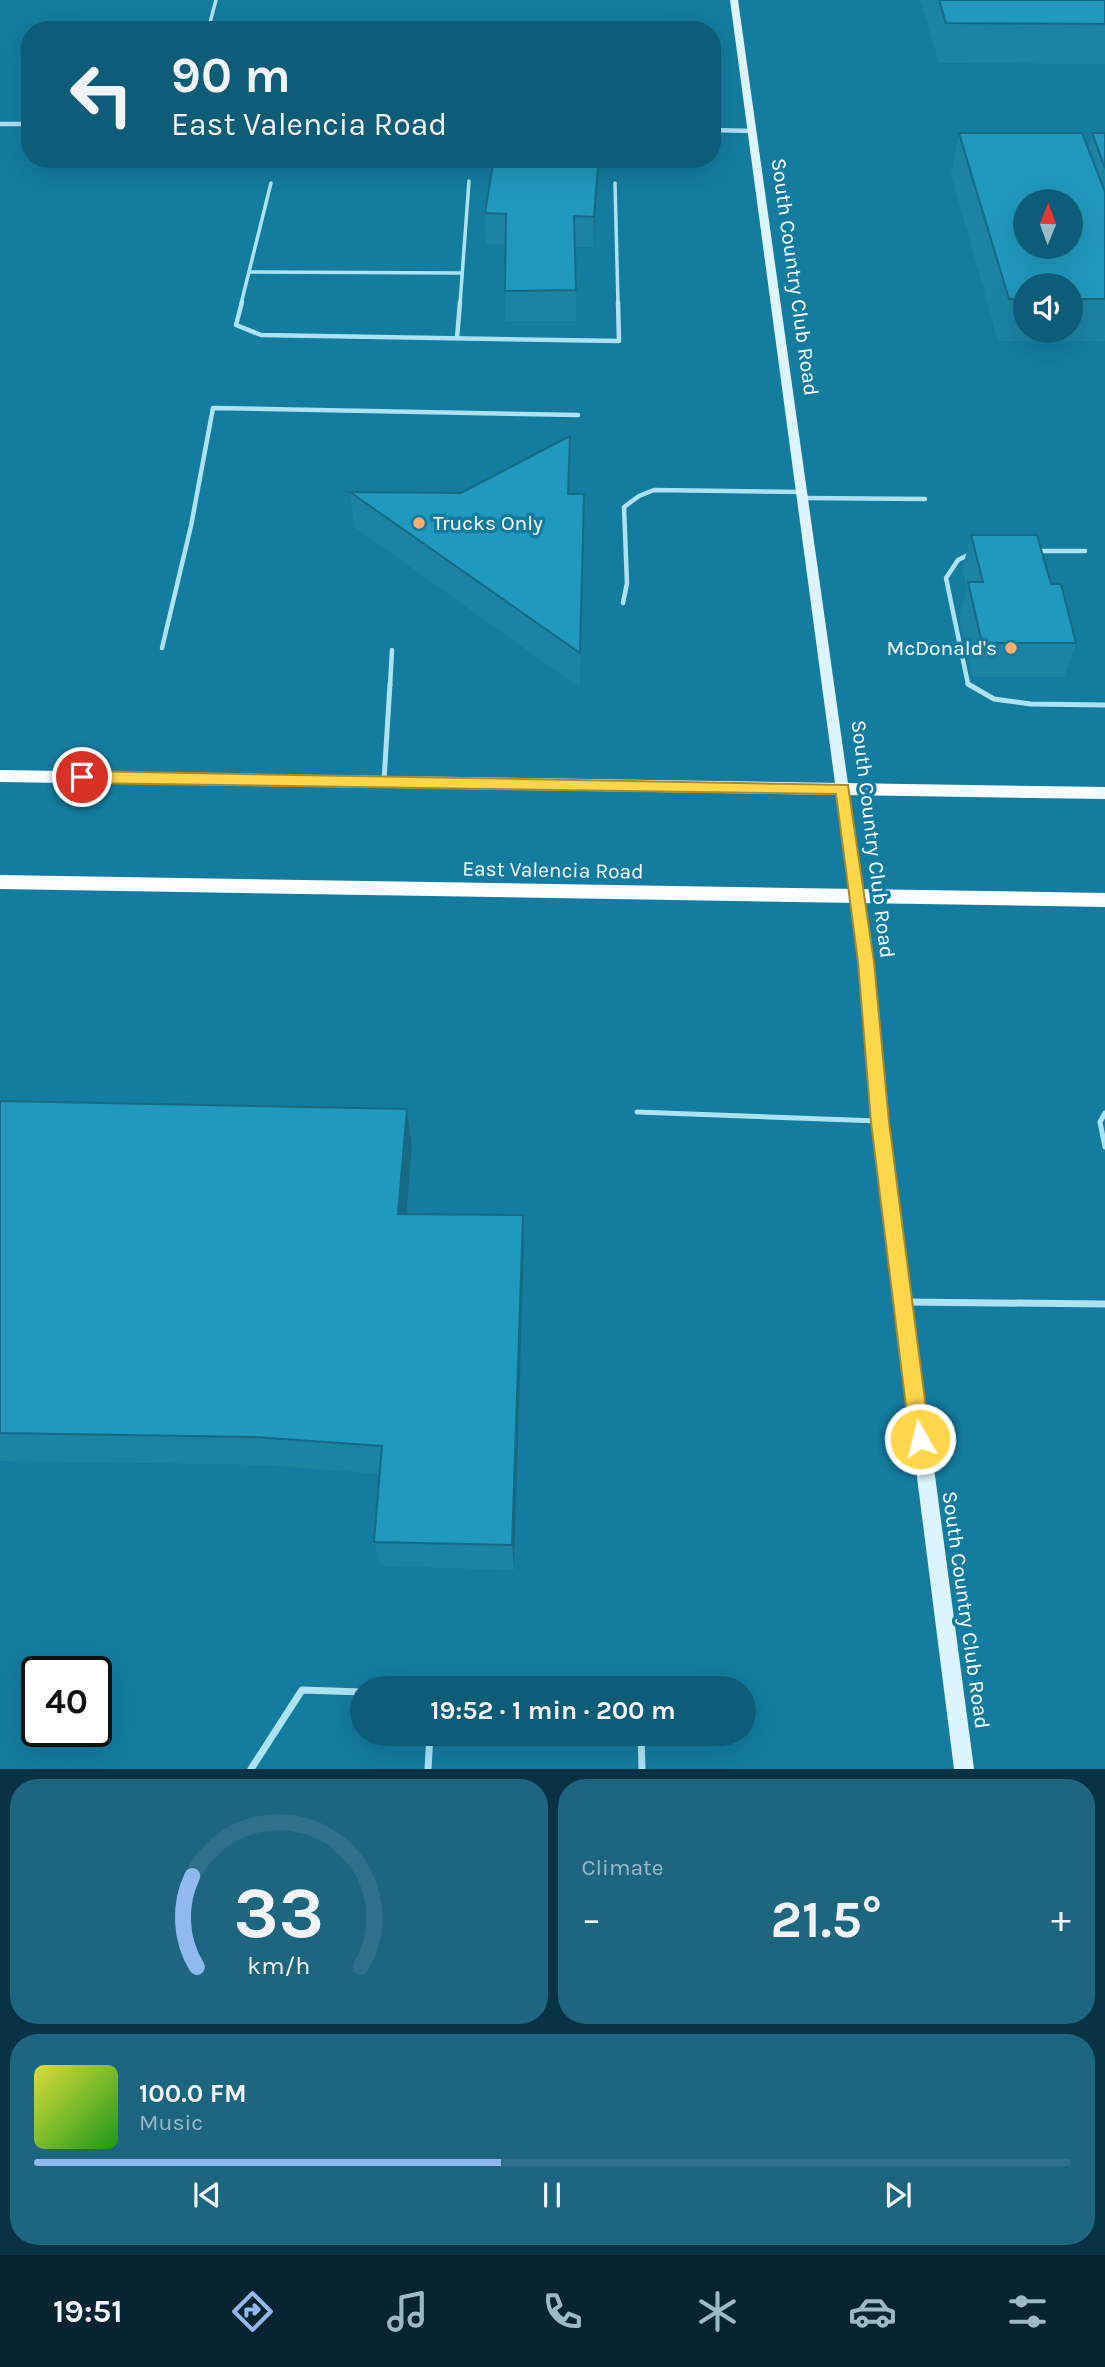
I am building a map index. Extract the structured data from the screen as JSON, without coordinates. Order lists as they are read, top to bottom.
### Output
{
  "streets": {
    "main road": ["East Valencia Road"],
    "street": ["South Country Club Road"]
  },
  "crossings": [
    ["South Country Club Road", "East Valencia Road"]
  ],
  "places": ["Trucks Only", "McDonald's"],
  "north": "top",
  "page": {
    "turn": ["90 m", "East Valencia Road"],
    "limit": "40",
    "trip": "19:52 · 1 min · 200 m",
    "tile": "Climate",
    "heat": ["−", "21.5°", "+"],
    "song": ["100.0 FM", "Music"],
    "tabs": "19:51",
    "gauge": ["33", "km/h"]
  }
}
